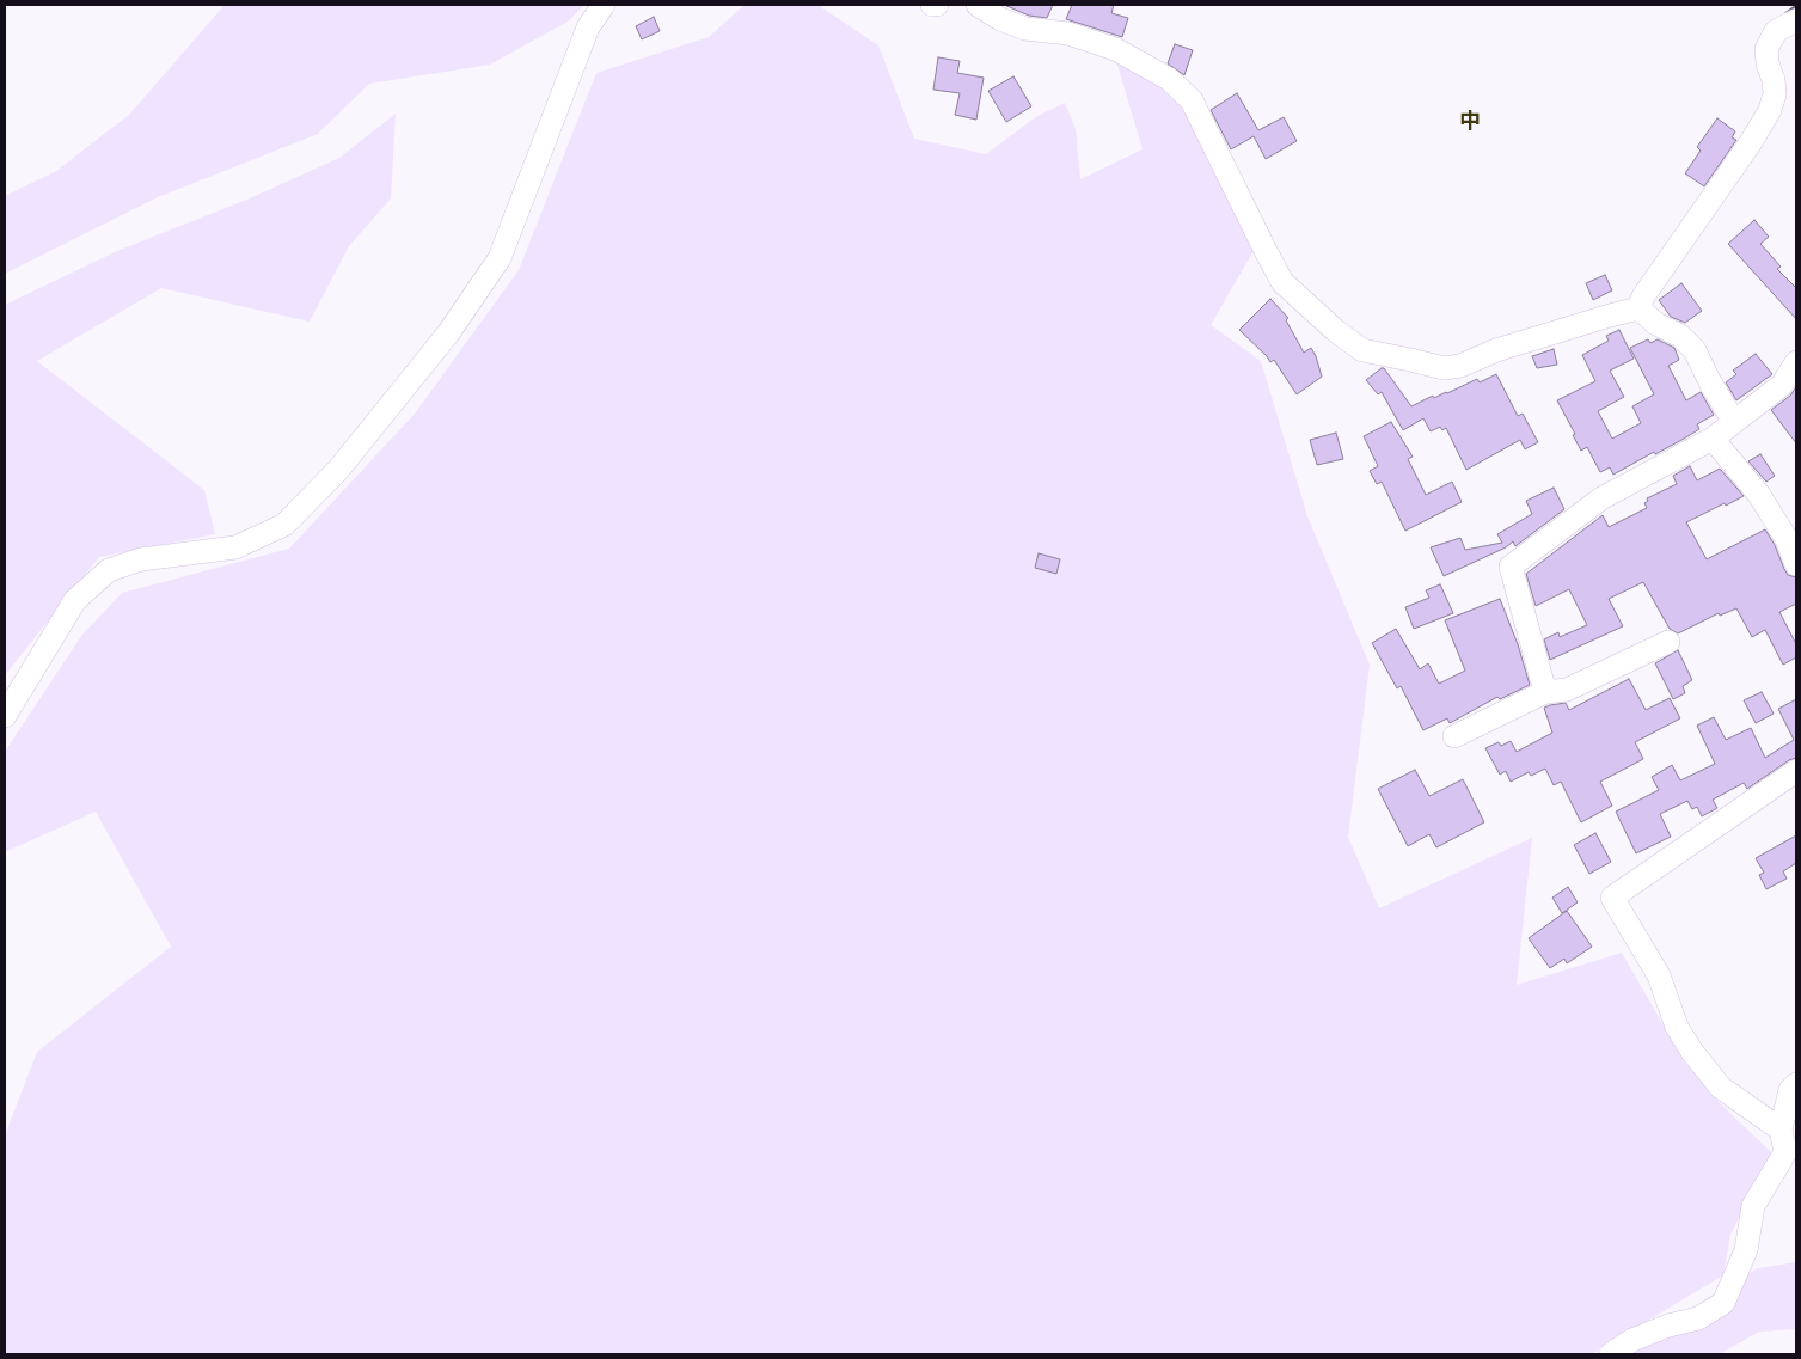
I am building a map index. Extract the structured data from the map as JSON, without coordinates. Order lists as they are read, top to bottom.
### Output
{
  "districts": ["中"]
}
